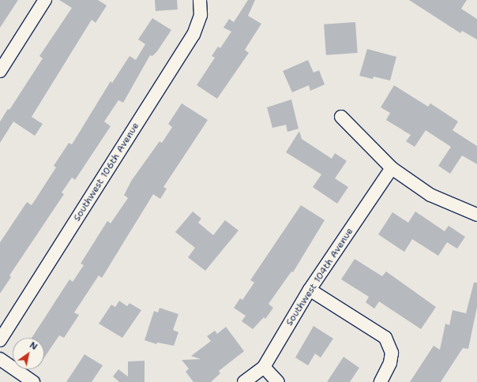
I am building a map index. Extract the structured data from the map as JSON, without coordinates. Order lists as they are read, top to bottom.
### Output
{
  "streets": {
    "street": ["Southwest 106th Avenue", "Southwest 104th Avenue"]
  },
  "north": "top right"
}
